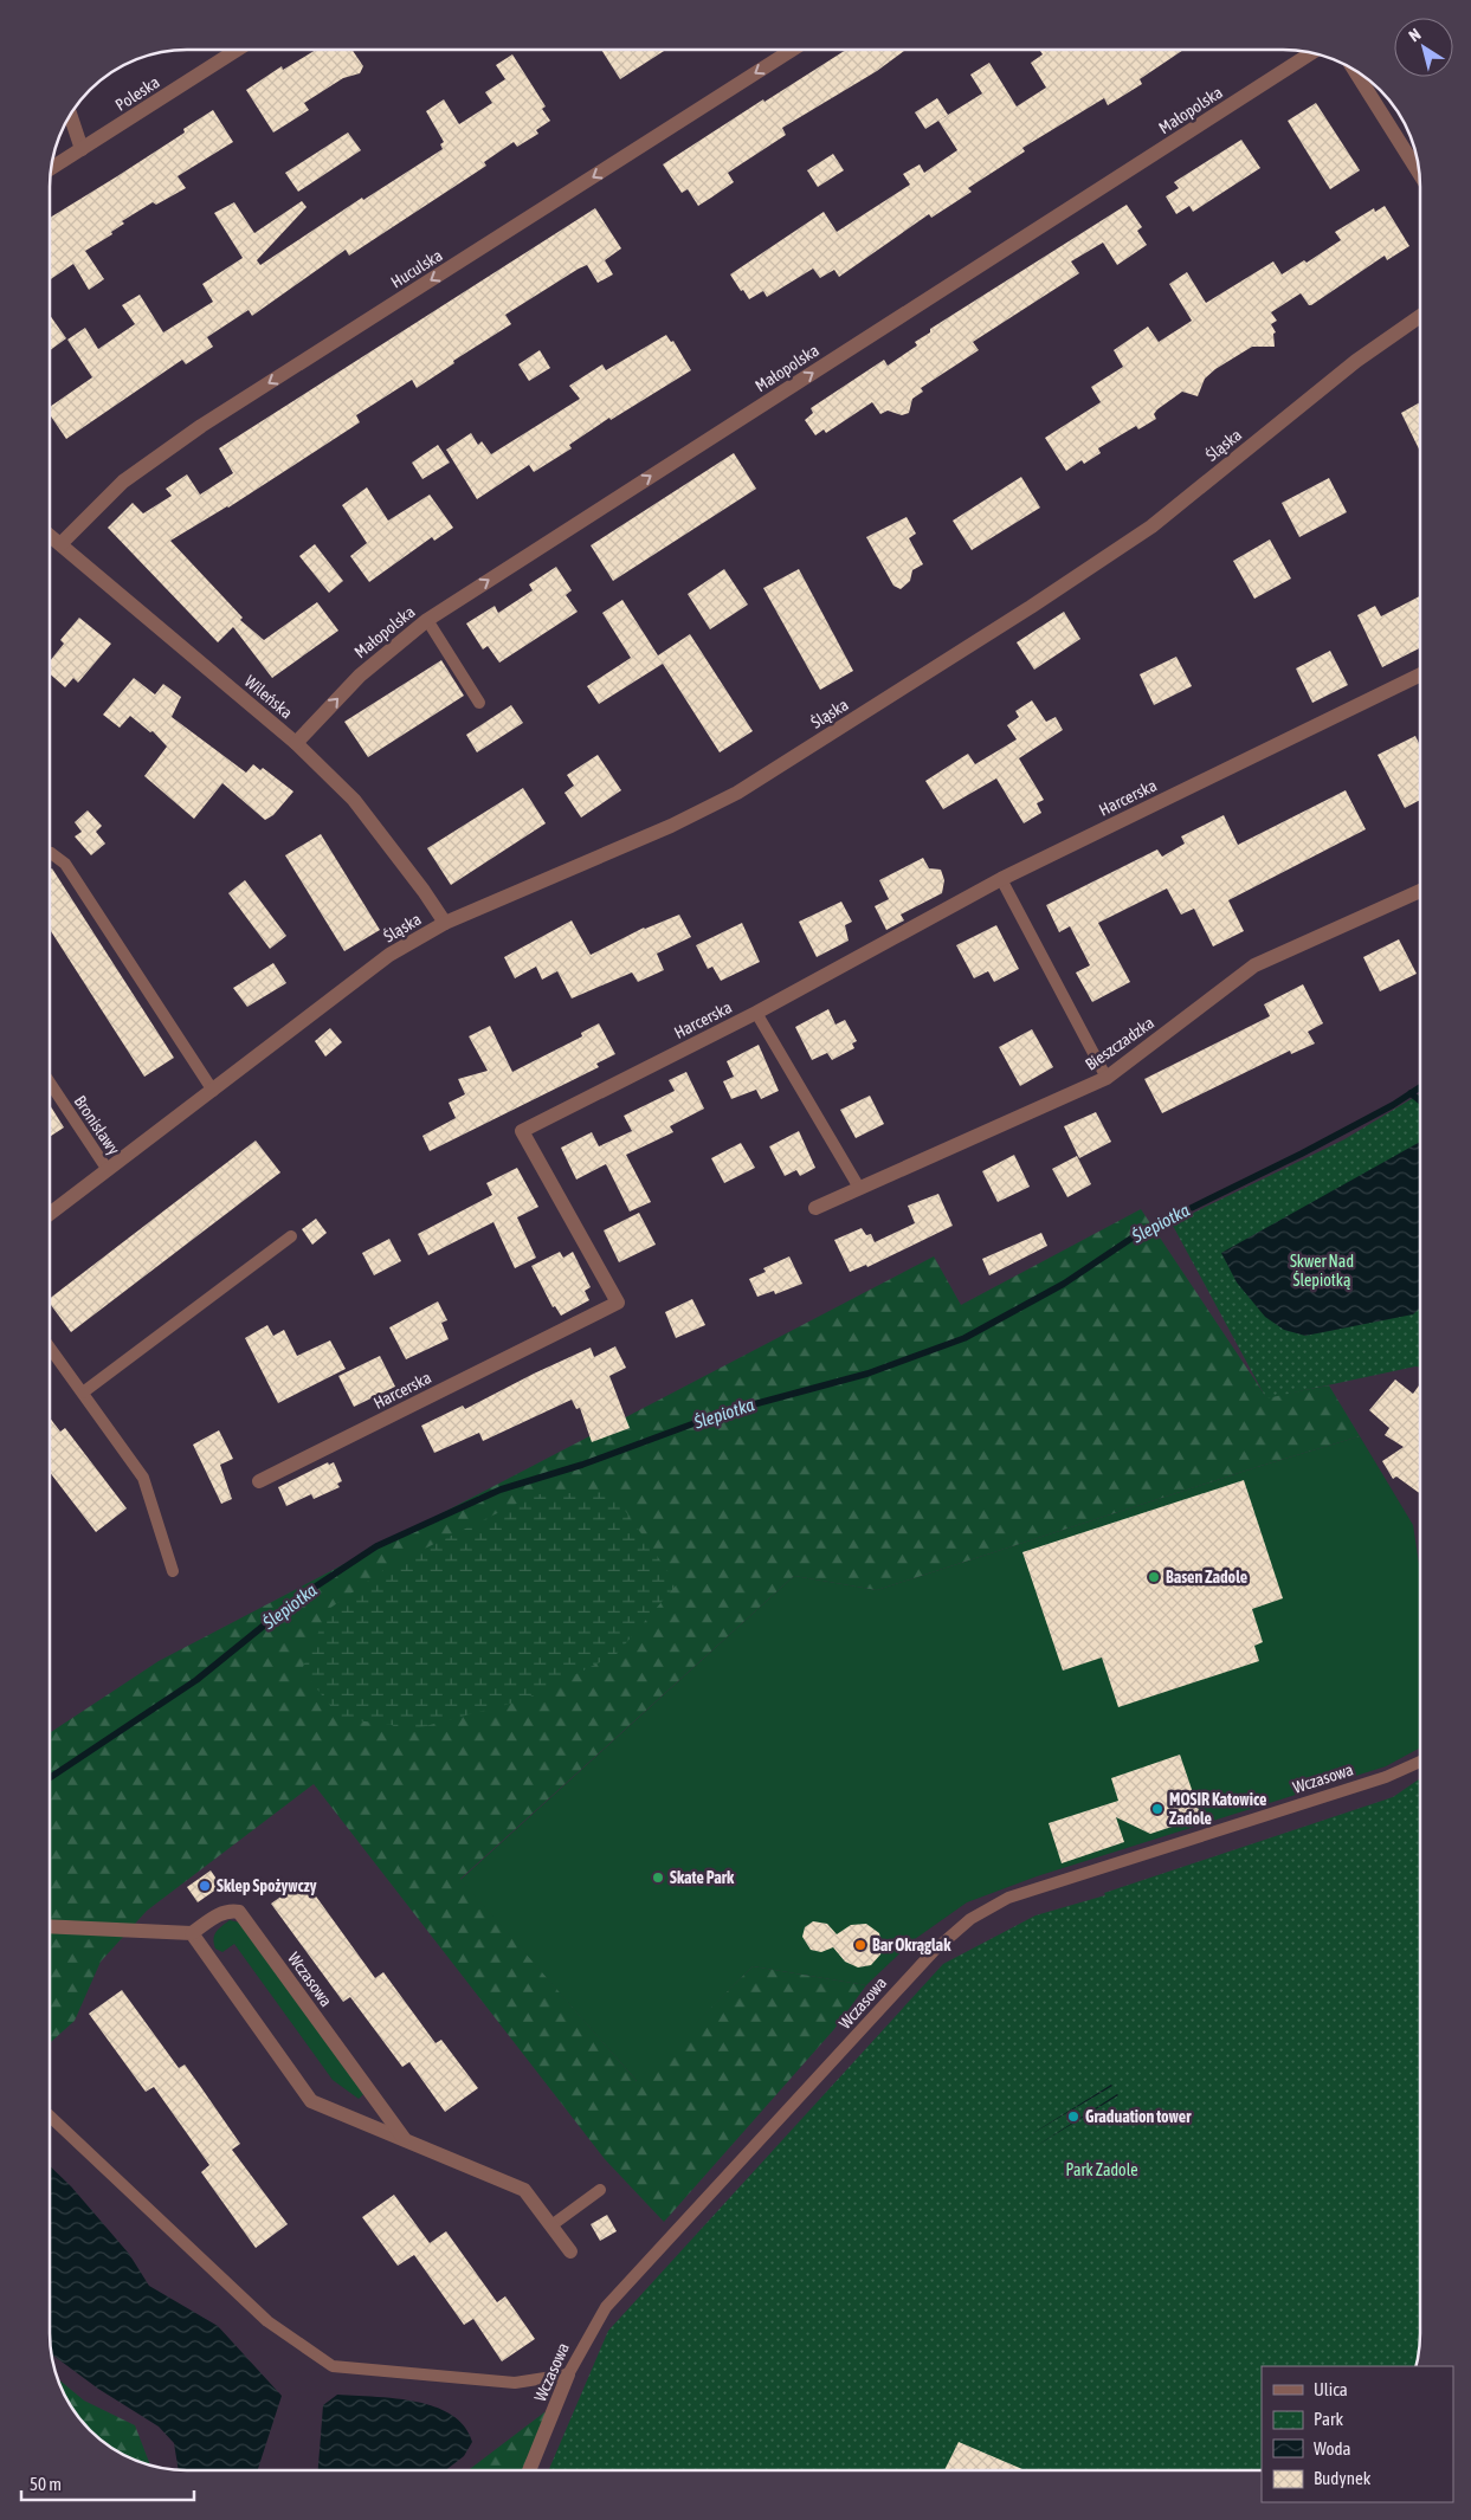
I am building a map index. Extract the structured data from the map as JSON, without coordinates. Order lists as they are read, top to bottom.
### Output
{
  "streets": {
    "street": [
      "Poleska",
      "Małopolska",
      "Huculska",
      "Śląska",
      "Wileńska",
      "Harcerska",
      "Bieszczadzka",
      "Wczasowa"
    ],
    "lane": ["Bronisławy"]
  },
  "crossings": [
    ["Małopolska", "Wileńska"],
    ["Huculska", "Wileńska"],
    ["Śląska", "Wileńska"],
    ["Śląska", "Bronisławy"]
  ],
  "one_way": ["Małopolska", "Huculska"],
  "water": ["Ślepiotka"],
  "parks": ["Skwer Nad Ślepiotką", "Park Zadole"],
  "places": [
    "Basen Zadole",
    "MOSIR Katowice Zadole",
    "Skate Park",
    "Sklep Spożywczy",
    "Bar Okrąglak",
    "Graduation tower"
  ],
  "legend": [
    "Ulica",
    "Park",
    "Woda",
    "Budynek"
  ],
  "scale_bar": "50 m",
  "north": "top left"
}
